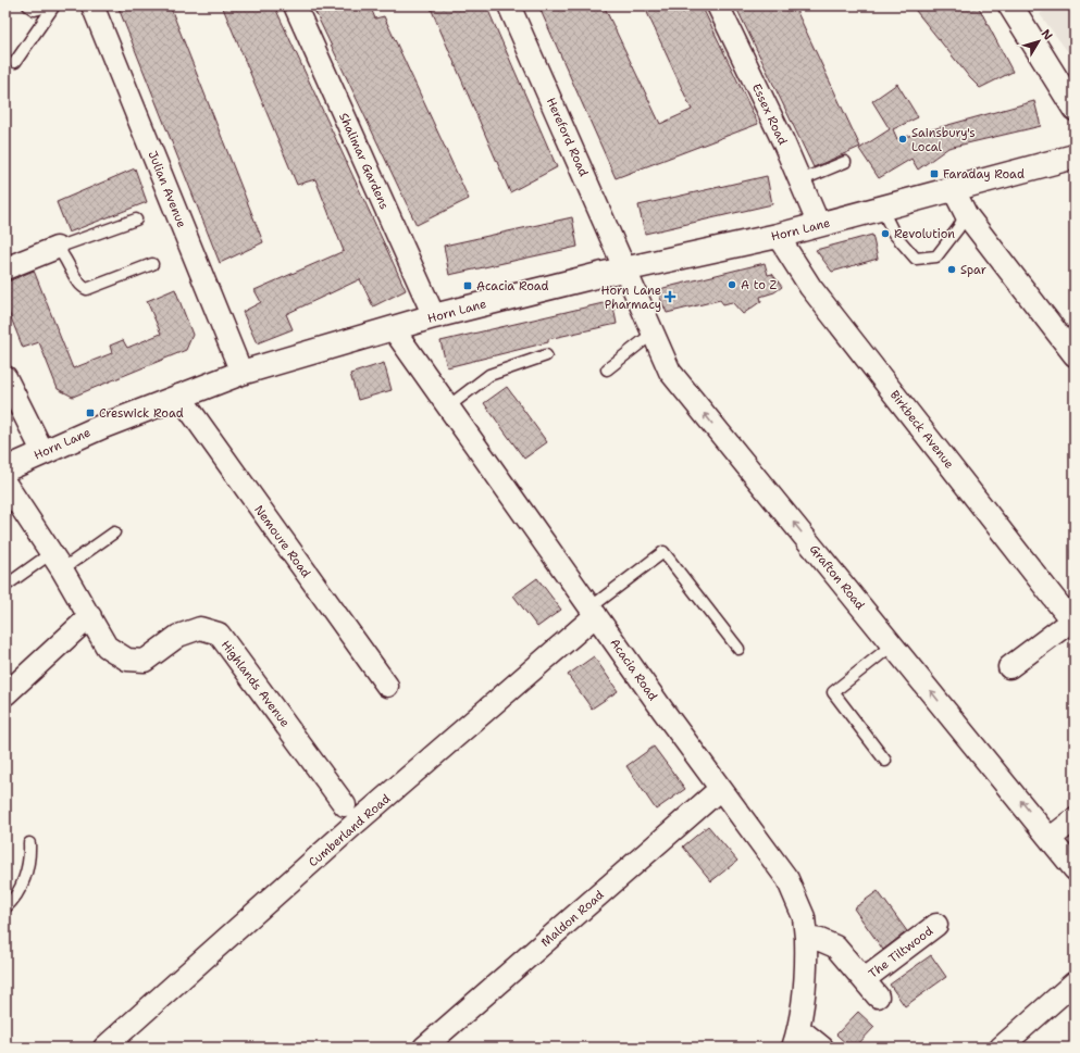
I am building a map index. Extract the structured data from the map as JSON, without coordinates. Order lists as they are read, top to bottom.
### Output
{
  "streets": {
    "main road": ["Horn Lane"],
    "street": [
      "Essex Road",
      "Hereford Road",
      "Shalimar Gardens",
      "Julian Avenue",
      "Birkbeck Avenue",
      "Nemoure Road",
      "Grafton Road",
      "Acacia Road",
      "Highlands Avenue",
      "Cumberland Road",
      "Maldon Road",
      "The Tiltwood"
    ]
  },
  "crossings": [
    ["Essex Road", "Horn Lane"],
    ["Hereford Road", "Horn Lane"],
    ["Hereford Road", "Grafton Road"],
    ["Shalimar Gardens", "Horn Lane"],
    ["Julian Avenue", "Horn Lane"],
    ["Horn Lane", "Birkbeck Avenue"],
    ["Horn Lane", "Nemoure Road"],
    ["Horn Lane", "Grafton Road"],
    ["Horn Lane", "Acacia Road"],
    ["Acacia Road", "Cumberland Road"],
    ["Acacia Road", "Maldon Road"],
    ["Highlands Avenue", "Cumberland Road"]
  ],
  "one_way": ["Grafton Road"],
  "places": {
    "other": [
      "Sainsbury's Local",
      "Revolution",
      "Spar",
      "A to Z"
    ],
    "transit": ["Faraday Road", "Acacia Road", "Creswick Road"],
    "health": ["Horn Lane Pharmacy"]
  },
  "north": "top right"
}
